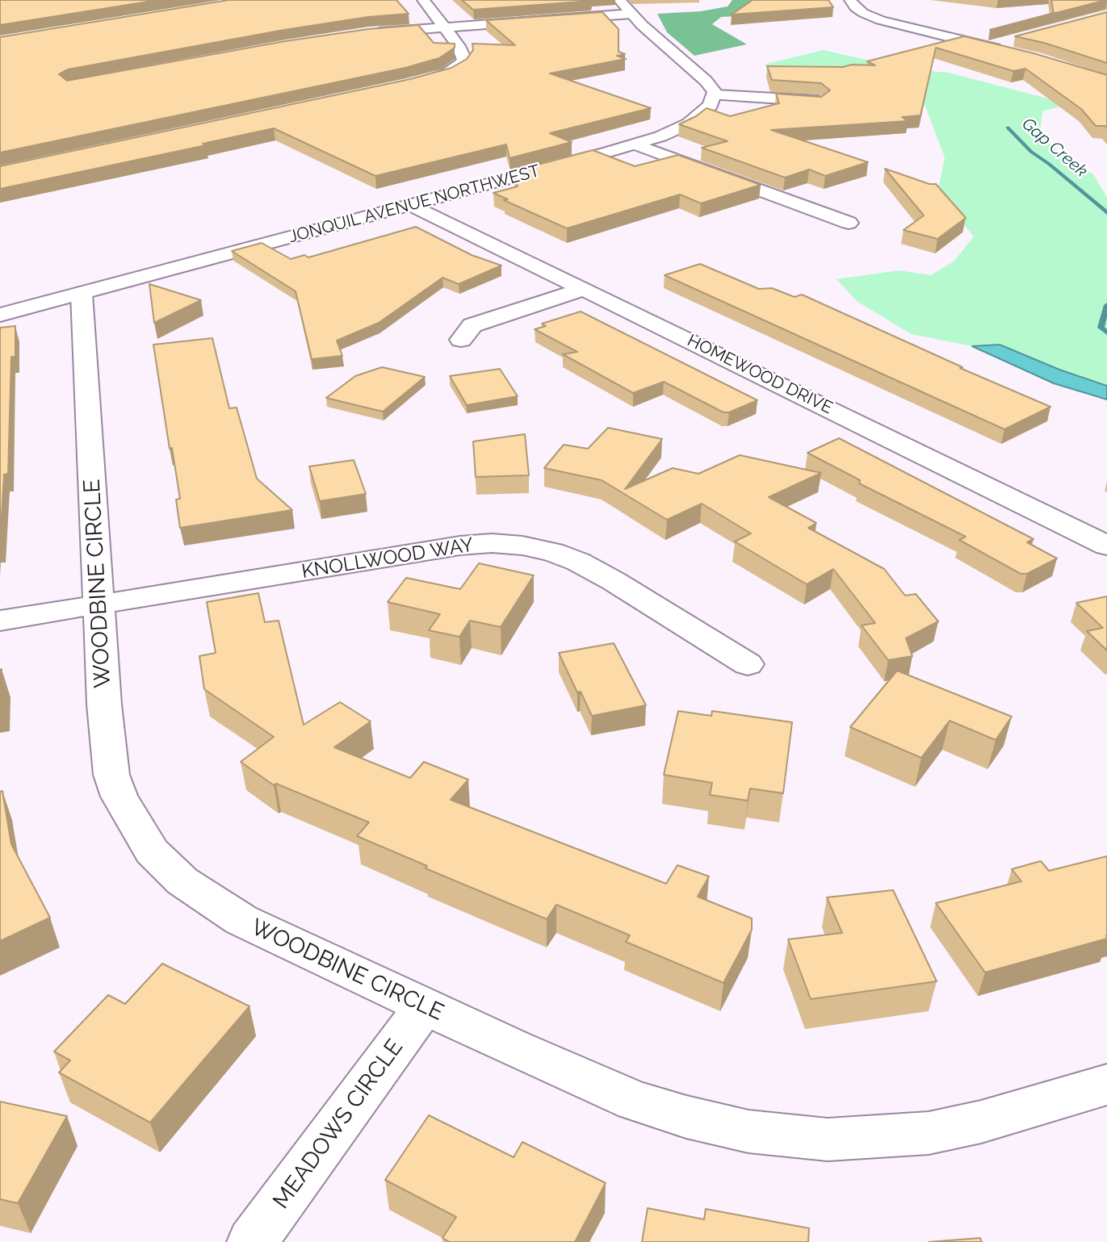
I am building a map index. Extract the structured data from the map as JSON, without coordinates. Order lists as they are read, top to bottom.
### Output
{
  "streets": {
    "street": [
      "JONQUIL AVENUE NORTHWEST",
      "HOMEWOOD DRIVE",
      "KNOLLWOOD WAY",
      "WOODBINE CIRCLE",
      "MEADOWS CIRCLE"
    ]
  },
  "crossings": [
    ["JONQUIL AVENUE NORTHWEST", "HOMEWOOD DRIVE"],
    ["JONQUIL AVENUE NORTHWEST", "WOODBINE CIRCLE"],
    ["KNOLLWOOD WAY", "WOODBINE CIRCLE"],
    ["WOODBINE CIRCLE", "MEADOWS CIRCLE"]
  ],
  "water": ["Gap Creek"]
}
